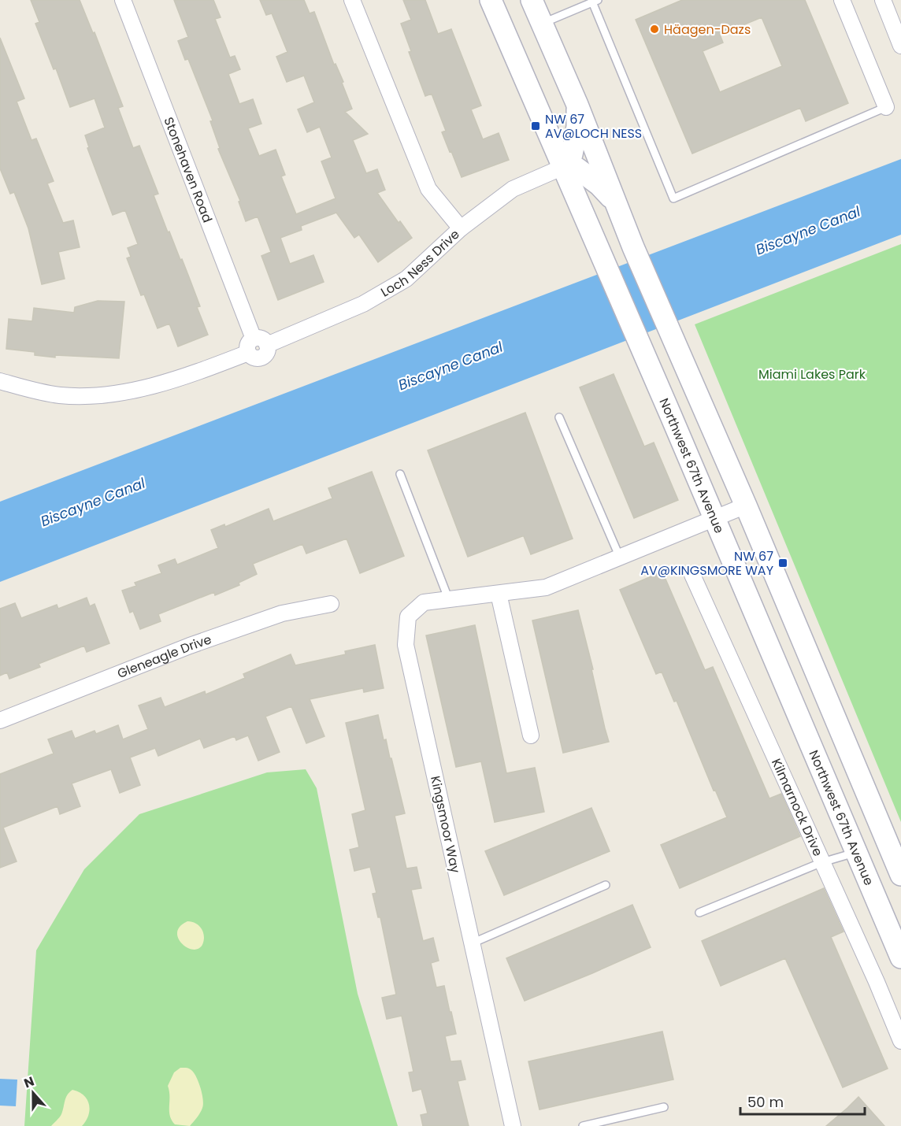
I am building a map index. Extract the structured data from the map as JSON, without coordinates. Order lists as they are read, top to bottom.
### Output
{
  "streets": {
    "main road": ["Northwest 67th Avenue"],
    "street": [
      "Stonehaven Road",
      "Loch Ness Drive",
      "Gleneagle Drive",
      "Kilmarnock Drive",
      "Kingsmoor Way"
    ]
  },
  "crossings": [
    ["Stonehaven Road", "Loch Ness Drive"],
    ["Loch Ness Drive", "Northwest 67th Avenue"],
    ["Northwest 67th Avenue", "Kingsmoor Way"]
  ],
  "water": ["Biscayne Canal"],
  "parks": ["Miami Lakes Park"],
  "places": {
    "other": ["Häagen-Dazs"],
    "transit": ["NW 67 AV@LOCH NESS", "NW 67 AV@KINGSMORE WAY"]
  },
  "scale_bar": "50 m",
  "north": "top"
}
